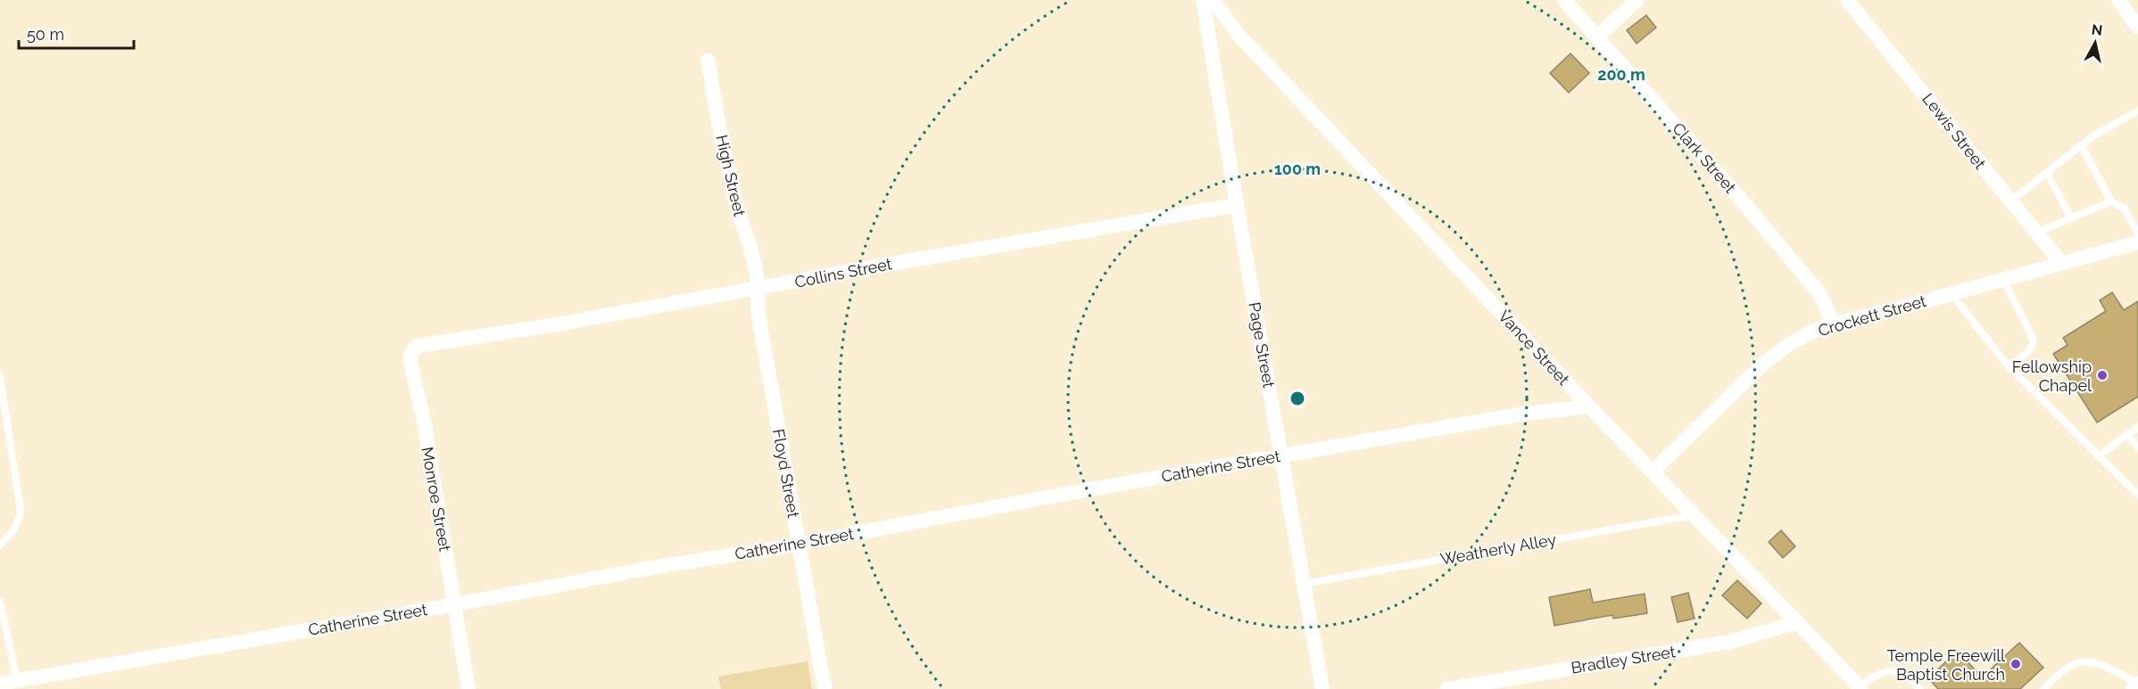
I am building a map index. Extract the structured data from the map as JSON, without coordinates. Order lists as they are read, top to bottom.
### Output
{
  "streets": {
    "street": [
      "Lewis Street",
      "Clark Street",
      "High Street",
      "Collins Street",
      "Crockett Street",
      "Page Street",
      "Vance Street",
      "Catherine Street",
      "Floyd Street",
      "Monroe Street",
      "Bradley Street"
    ],
    "lane": ["Weatherly Alley"]
  },
  "crossings": [
    ["Lewis Street", "Crockett Street"],
    ["Clark Street", "Crockett Street"],
    ["High Street", "Collins Street"],
    ["High Street", "Floyd Street"],
    ["Collins Street", "Page Street"],
    ["Collins Street", "Floyd Street"],
    ["Collins Street", "Monroe Street"],
    ["Crockett Street", "Vance Street"],
    ["Page Street", "Catherine Street"],
    ["Page Street", "Weatherly Alley"],
    ["Vance Street", "Catherine Street"],
    ["Vance Street", "Weatherly Alley"],
    ["Vance Street", "Bradley Street"],
    ["Catherine Street", "Floyd Street"],
    ["Catherine Street", "Monroe Street"]
  ],
  "places": ["Fellowship Chapel", "Temple Freewill Baptist Church"],
  "scale_bar": "50 m",
  "north": "top",
  "rings": ["200 m", "100 m"]
}
